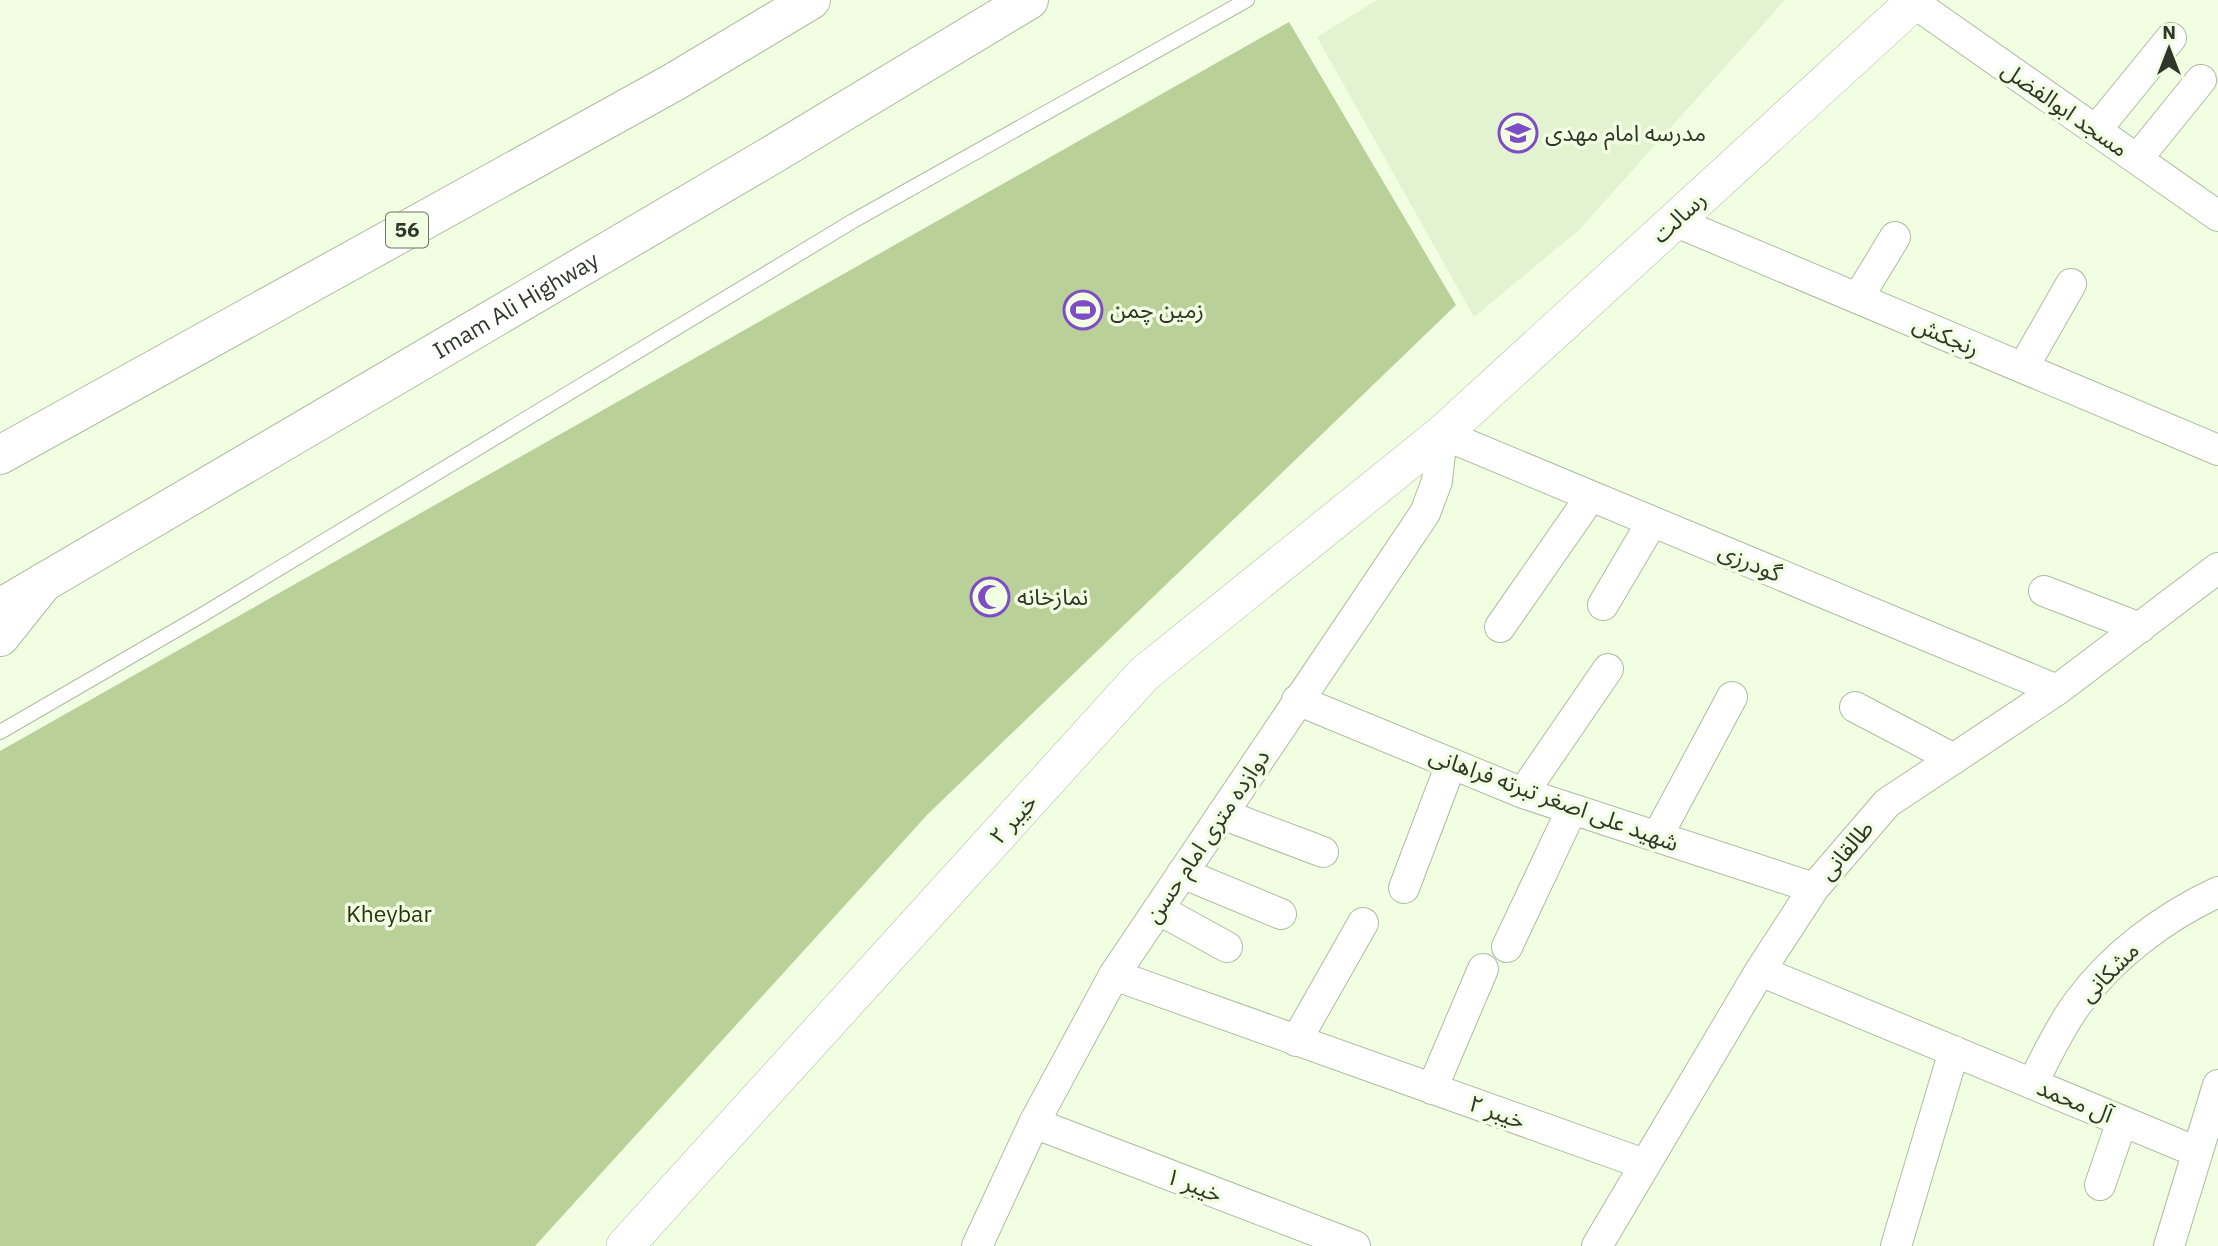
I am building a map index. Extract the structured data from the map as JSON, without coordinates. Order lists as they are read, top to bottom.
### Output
{
  "streets": {
    "main road": ["56", "Imam Ali Highway"],
    "street": [
      "مسجد ابوالفضل",
      "رسالت",
      "رنجکش",
      "گودرزی",
      "شهید علی اصغر تبرته فراهانی",
      "خیبر ۲",
      "دوازده متری امام حسن",
      "طالقانی",
      "مشکانی",
      "آل محمد",
      "خیبر ۱"
    ]
  },
  "crossings": [
    ["مسجد ابوالفضل", "رسالت"],
    ["رسالت", "رنجکش"],
    ["رسالت", "گودرزی"],
    ["رسالت", "خیبر ۲"],
    ["رسالت", "دوازده متری امام حسن"],
    ["گودرزی", "خیبر ۲"],
    ["گودرزی", "دوازده متری امام حسن"],
    ["گودرزی", "طالقانی"],
    ["شهید علی اصغر تبرته فراهانی", "دوازده متری امام حسن"],
    ["شهید علی اصغر تبرته فراهانی", "طالقانی"],
    ["خیبر ۲", "دوازده متری امام حسن"],
    ["خیبر ۲", "طالقانی"],
    ["دوازده متری امام حسن", "خیبر ۱"],
    ["طالقانی", "آل محمد"],
    ["مشکانی", "آل محمد"]
  ],
  "parks": ["Kheybar"],
  "places": {
    "school or university": ["مدرسه امام مهدی"],
    "sports": ["زمین چمن"],
    "mosque": ["نمازخانه"]
  },
  "north": "top"
}
